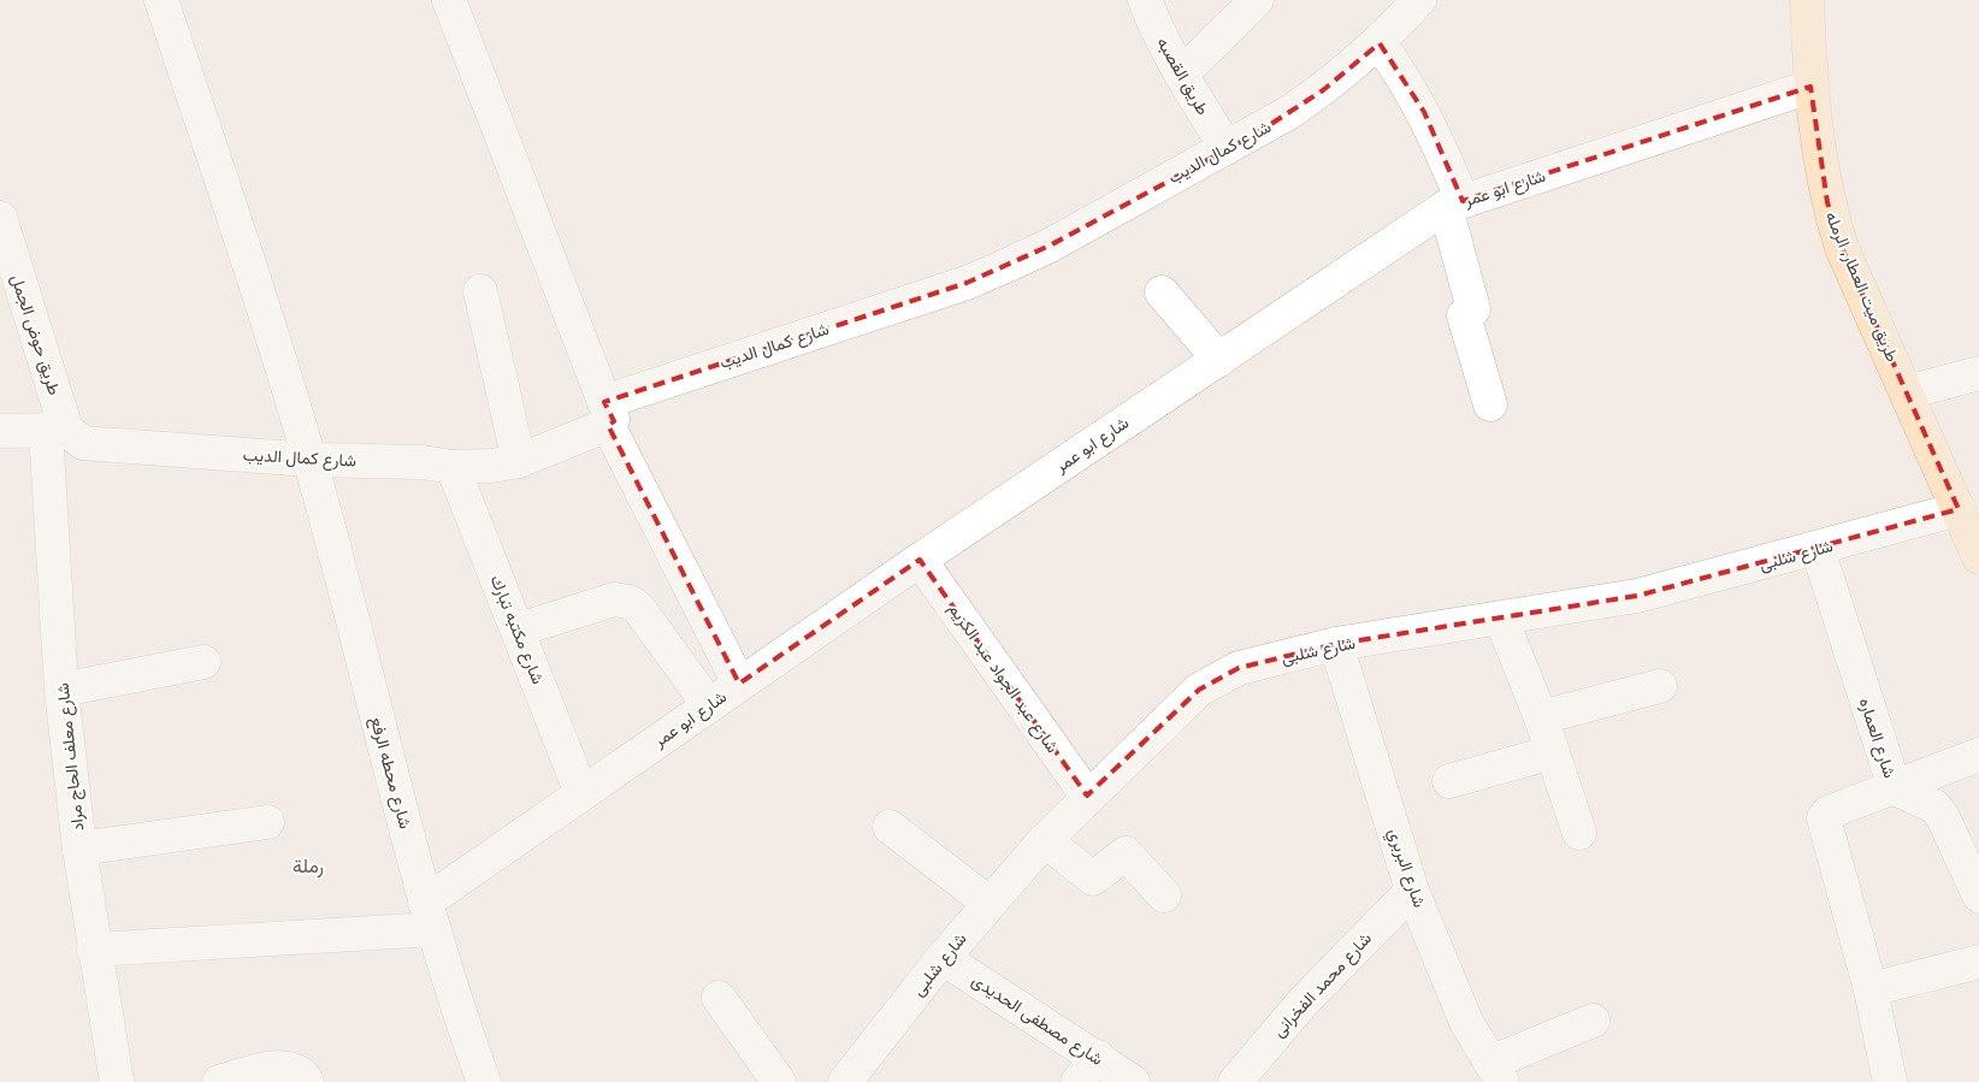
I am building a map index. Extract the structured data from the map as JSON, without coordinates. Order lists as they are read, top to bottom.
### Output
{
  "streets": {
    "main road": ["طريق ميت العطار, الرمله"],
    "street": [
      "طريق القصبه",
      "شارع كمال الديب",
      "شارع ابو عمر",
      "طريق حوض الجمل",
      "شارع شلبى",
      "شارع مكتبه تبارك",
      "شارع عبد الجواد عبد الكريم",
      "شارع العماره",
      "شارع معلف الحاج مراد",
      "شارع محطه الرفع",
      "شارع البربري",
      "شارع محمد الفخرانى",
      "شارع مصطفى الحديدى"
    ]
  },
  "crossings": [
    ["طريق القصبه", "شارع كمال الديب"],
    ["شارع كمال الديب", "طريق حوض الجمل"],
    ["شارع كمال الديب", "شارع مكتبه تبارك"],
    ["شارع كمال الديب", "شارع معلف الحاج مراد"],
    ["شارع كمال الديب", "شارع محطه الرفع"],
    ["شارع ابو عمر", "طريق ميت العطار, الرمله"],
    ["شارع ابو عمر", "شارع مكتبه تبارك"],
    ["شارع ابو عمر", "شارع عبد الجواد عبد الكريم"],
    ["شارع ابو عمر", "شارع محطه الرفع"],
    ["طريق ميت العطار, الرمله", "شارع شلبى"],
    ["طريق حوض الجمل", "شارع معلف الحاج مراد"],
    ["شارع شلبى", "شارع عبد الجواد عبد الكريم"],
    ["شارع شلبى", "شارع العماره"],
    ["شارع شلبى", "شارع البربري"],
    ["شارع شلبى", "شارع مصطفى الحديدى"],
    ["شارع البربري", "شارع محمد الفخرانى"]
  ],
  "districts": ["رملة"]
}
